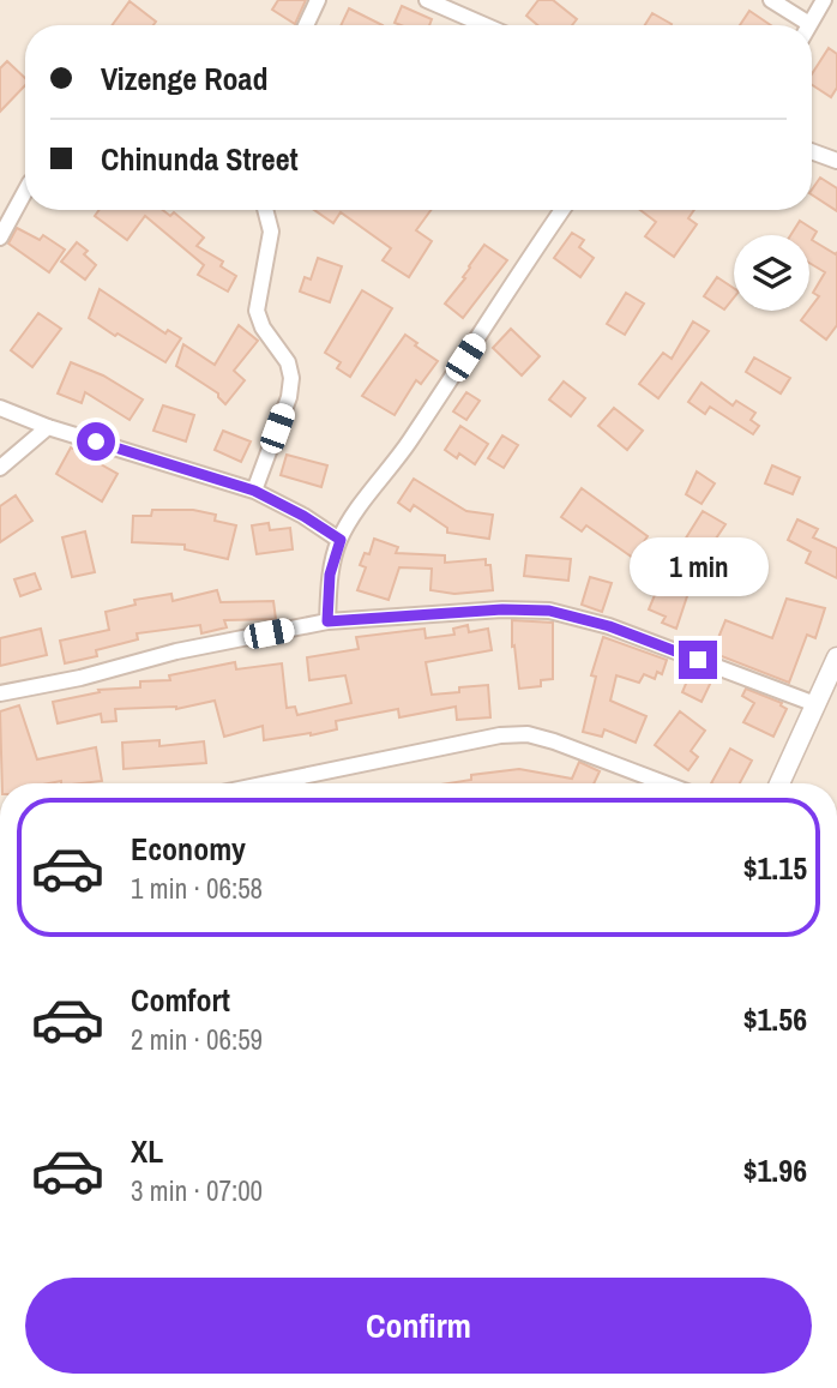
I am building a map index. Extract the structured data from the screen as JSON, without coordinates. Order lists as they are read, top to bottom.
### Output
{
  "page": {
    "banner": ["Vizenge Road", "Chinunda Street"],
    "bubble": "1 min",
    "list": [
      {
        "name": "Economy",
        "note": "1 min · 06:58",
        "value": "$1.15"
      },
      {
        "name": "Comfort",
        "note": "2 min · 06:59",
        "value": "$1.56"
      },
      {
        "name": "XL",
        "note": "3 min · 07:00",
        "value": "$1.96"
      }
    ],
    "buttons": "Confirm"
  }
}
